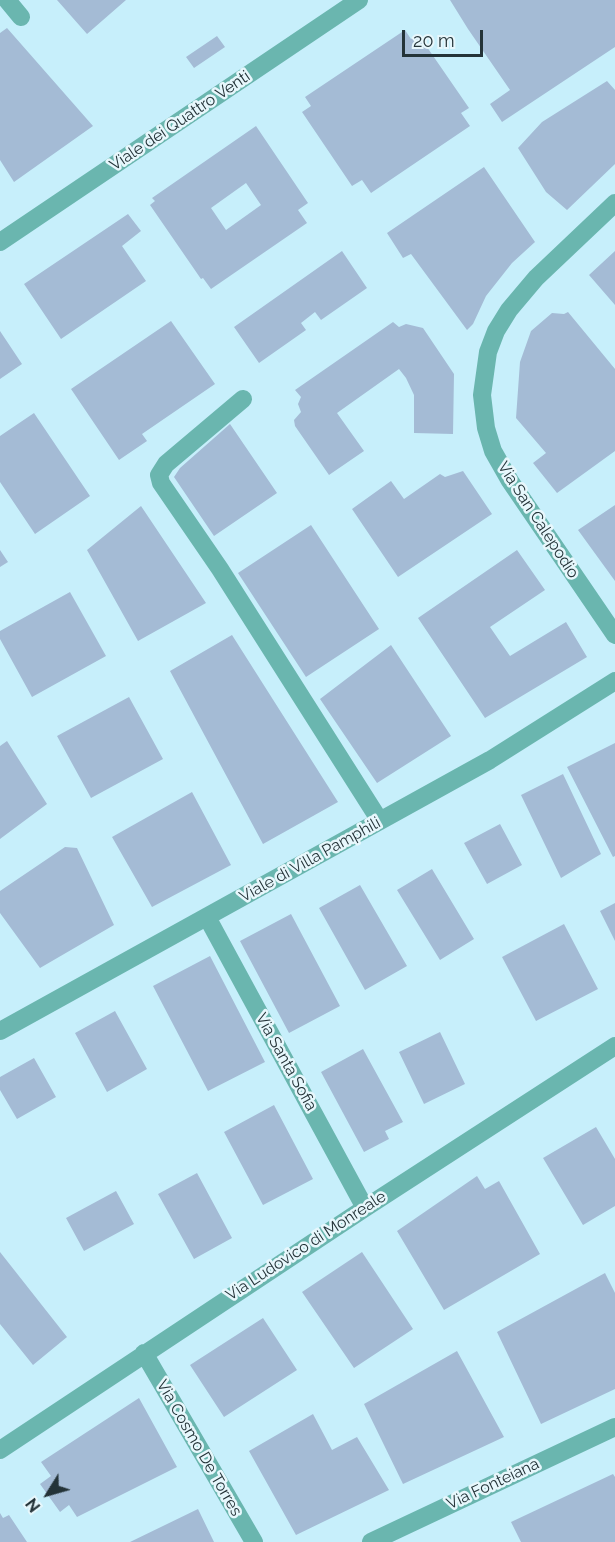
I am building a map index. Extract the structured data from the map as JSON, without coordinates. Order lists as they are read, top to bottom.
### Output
{
  "streets": {
    "street": [
      "Viale dei Quattro Venti",
      "Via San Calepodio",
      "Viale di Villa Pamphili",
      "Via Santa Sofia",
      "Via Ludovico di Monreale",
      "Via Cosmo De Torres",
      "Via Fonteiana"
    ]
  },
  "crossings": [
    ["Viale di Villa Pamphili", "Via Santa Sofia"],
    ["Via Santa Sofia", "Via Ludovico di Monreale"],
    ["Via Ludovico di Monreale", "Via Cosmo De Torres"]
  ],
  "scale_bar": "20 m",
  "north": "bottom left"
}
